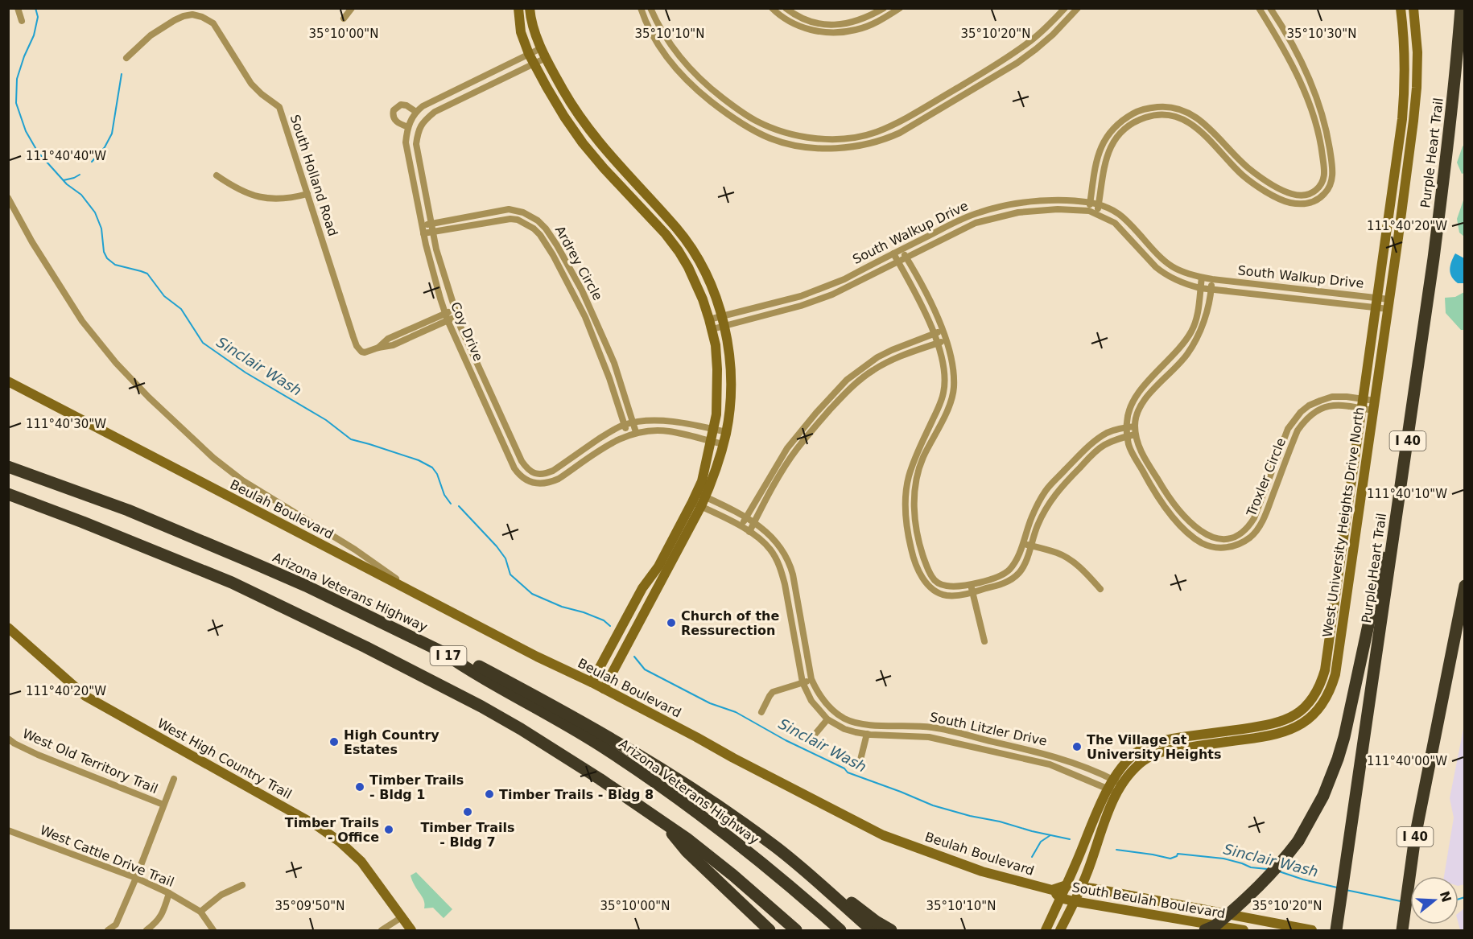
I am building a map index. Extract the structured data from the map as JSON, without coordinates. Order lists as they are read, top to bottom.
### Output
{
  "streets": {
    "highway": [
      "Purple Heart Trail",
      "I 40",
      "Arizona Veterans Highway",
      "I 17"
    ],
    "street": [
      "South Holland Road",
      "South Walkup Drive",
      "Ardrey Circle",
      "Coy Drive",
      "Troxler Circle",
      "Beulah Boulevard",
      "West University Heights Drive North",
      "South Litzler Drive",
      "West High Country Trail",
      "West Old Territory Trail",
      "West Cattle Drive Trail",
      "South Beulah Boulevard"
    ]
  },
  "crossings": [
    ["South Holland Road", "Coy Drive"],
    ["South Walkup Drive", "Troxler Circle"],
    ["South Walkup Drive", "West University Heights Drive North"],
    ["Ardrey Circle", "Coy Drive"],
    ["Troxler Circle", "West University Heights Drive North"],
    ["Beulah Boulevard", "South Beulah Boulevard"],
    ["West University Heights Drive North", "South Litzler Drive"],
    ["West University Heights Drive North", "South Beulah Boulevard"]
  ],
  "water": ["Sinclair Wash"],
  "places": [
    "Church of the Ressurection",
    "High Country Estates",
    "The Village at University Heights",
    "Timber Trails - Bldg 1",
    "Timber Trails - Bldg 8",
    "Timber Trails - Bldg 7",
    "Timber Trails - Office"
  ],
  "north": "right",
  "coordinates": [
    "35°10'00\"N",
    "35°10'10\"N",
    "35°10'20\"N",
    "35°10'30\"N",
    "111°40'40\"W",
    "111°40'20\"W",
    "111°40'30\"W",
    "111°40'10\"W",
    "111°40'00\"W",
    "35°09'50\"N"
  ]
}
